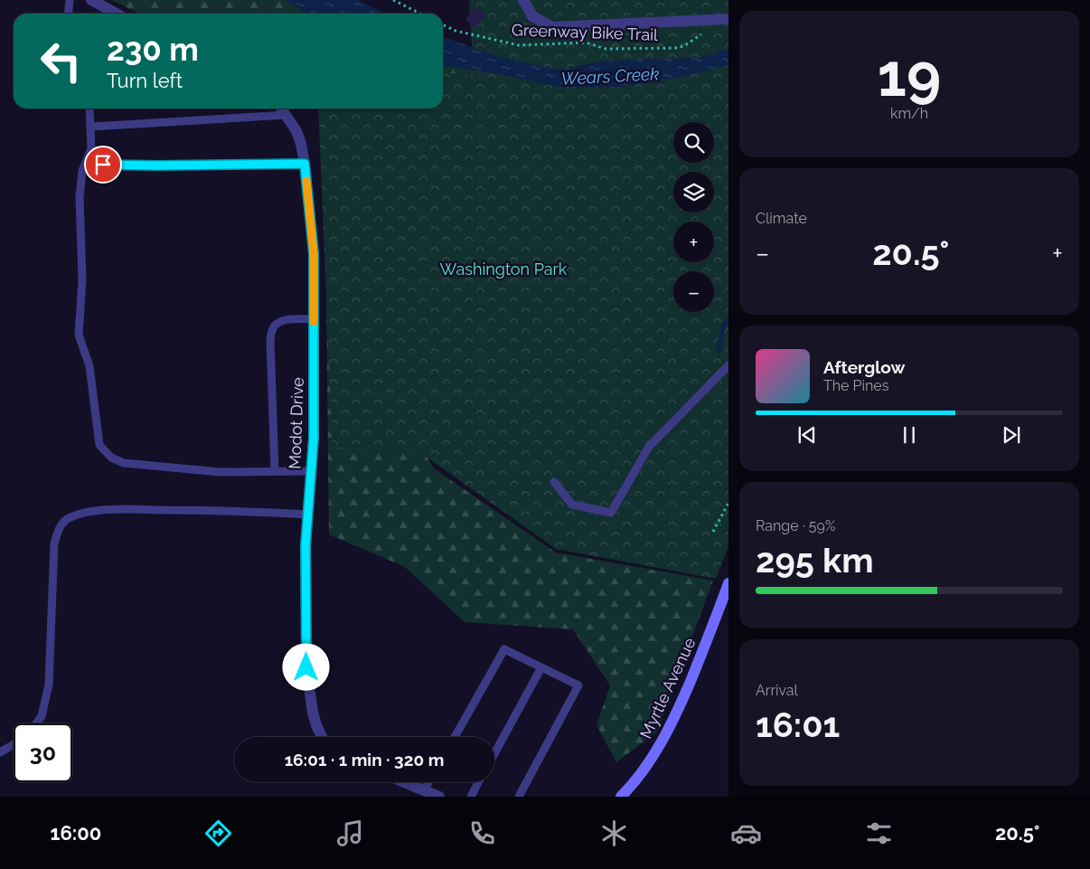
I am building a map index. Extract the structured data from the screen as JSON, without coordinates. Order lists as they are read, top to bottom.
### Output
{
  "streets": {
    "street": ["Modot Drive", "Myrtle Avenue"],
    "path": ["Greenway Bike Trail"]
  },
  "water": ["Wears Creek"],
  "parks": ["Washington Park"],
  "page": {
    "tile": [
      ["19", "km/h"],
      "Climate",
      ["Range · 59%", "295 km"],
      ["Arrival", "16:01"]
    ],
    "turn": ["230 m", "Turn left"],
    "map_buttons": ["+", "−"],
    "heat": ["−", "20.5°", "+"],
    "song": ["Afterglow", "The Pines"],
    "limit": "30",
    "trip": "16:01 · 1 min · 320 m",
    "tabs": ["16:00", "20.5°"]
  }
}
